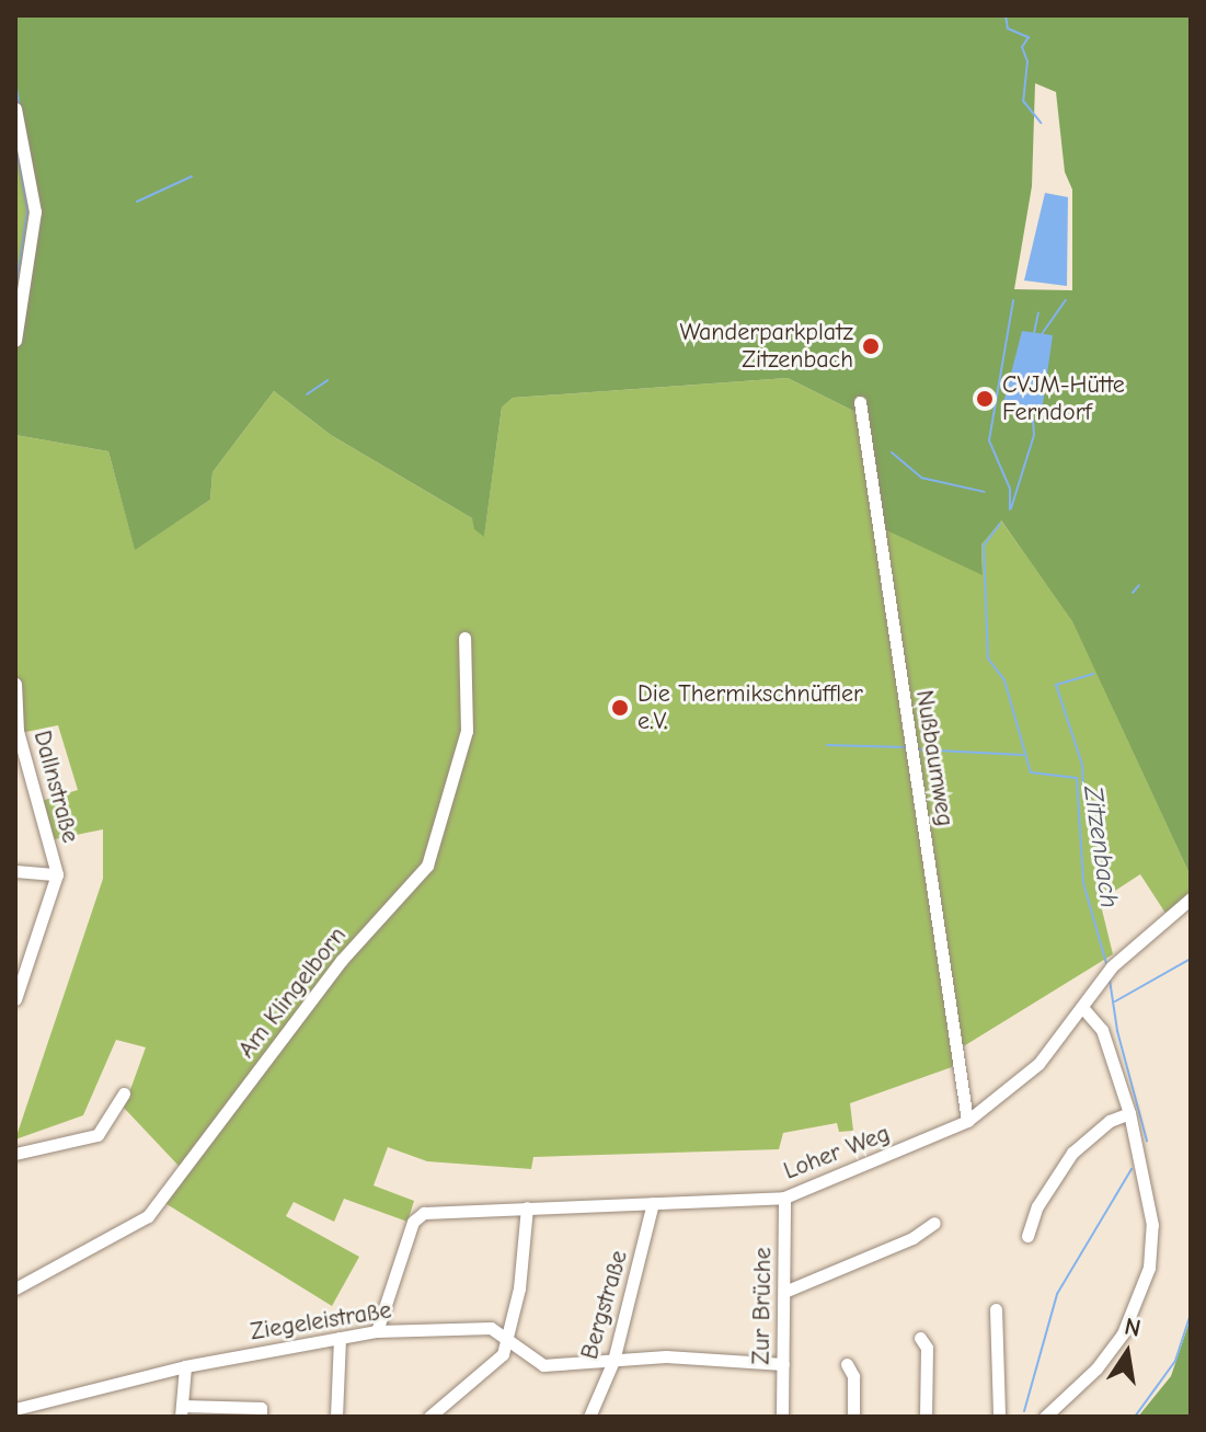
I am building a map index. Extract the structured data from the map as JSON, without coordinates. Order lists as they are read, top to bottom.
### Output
{
  "streets": {
    "street": [
      "Nußbaumweg",
      "Dallnstraße",
      "Am Klingelborn",
      "Loher Weg",
      "Bergstraße",
      "Zur Brüche",
      "Ziegeleistraße"
    ]
  },
  "crossings": [
    ["Nußbaumweg", "Loher Weg"],
    ["Loher Weg", "Bergstraße"],
    ["Loher Weg", "Zur Brüche"],
    ["Loher Weg", "Ziegeleistraße"],
    ["Bergstraße", "Ziegeleistraße"],
    ["Zur Brüche", "Ziegeleistraße"]
  ],
  "water": ["Zitzenbach"],
  "places": ["Wanderparkplatz Zitzenbach", "CVJM-Hütte Ferndorf", "Die Thermikschnüffler e.V."],
  "north": "top"
}
